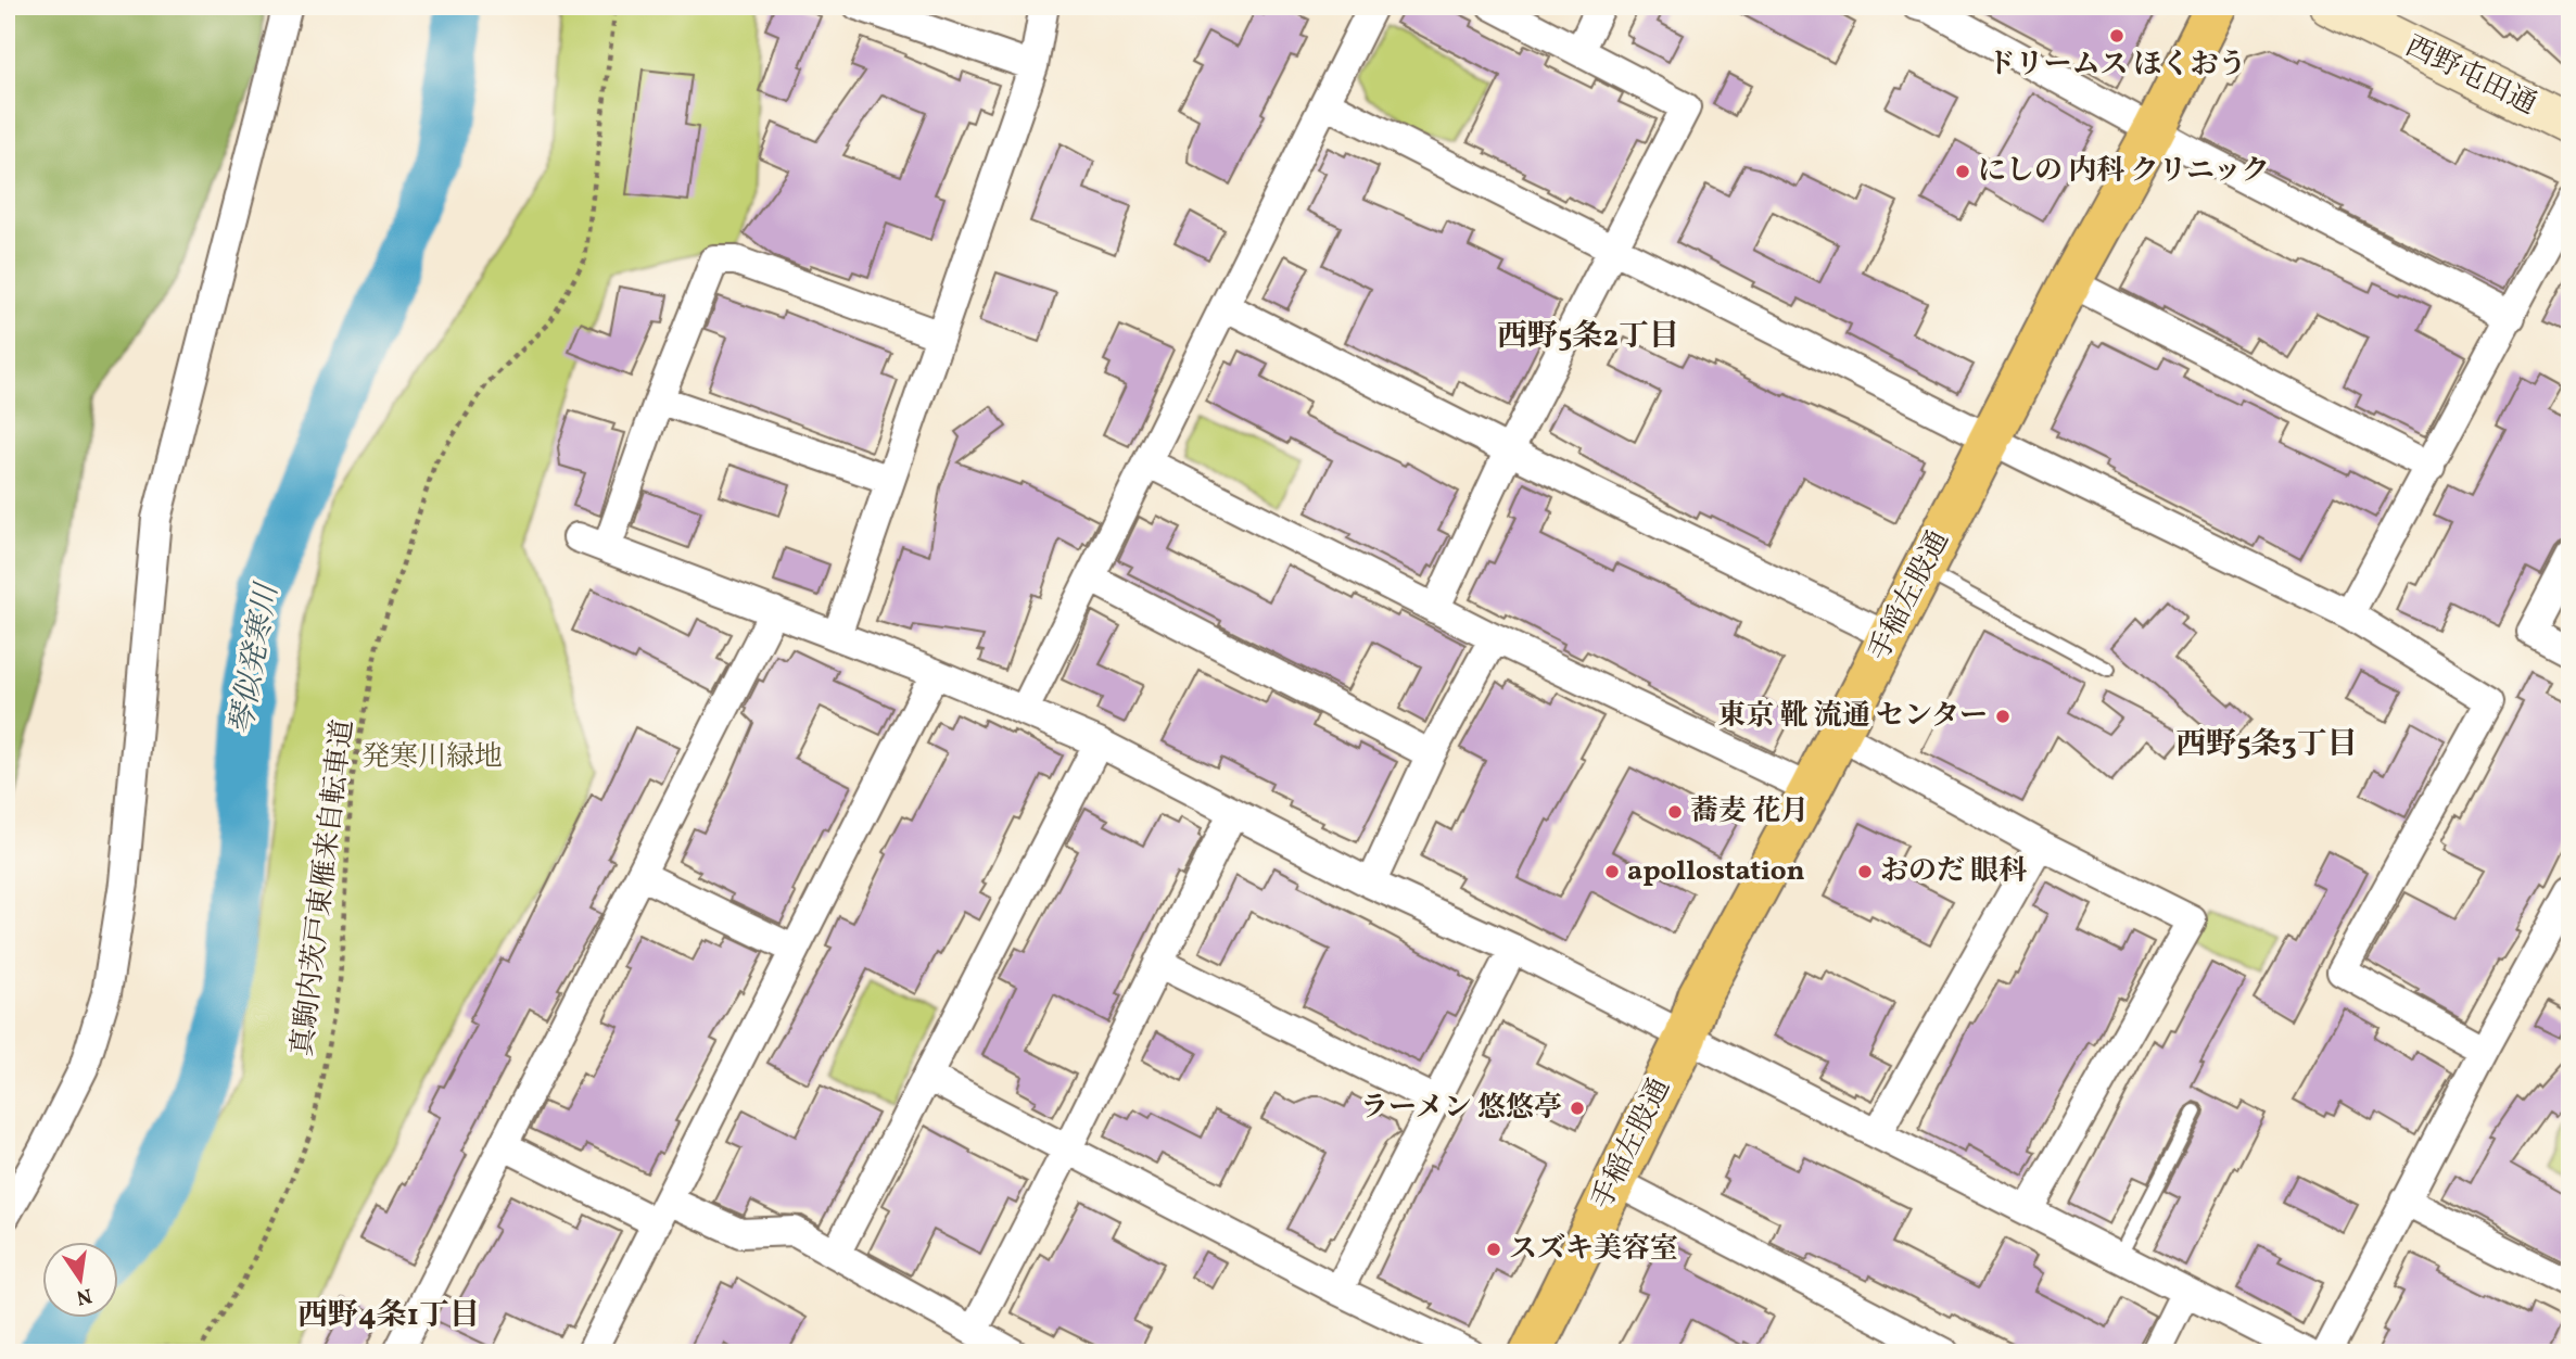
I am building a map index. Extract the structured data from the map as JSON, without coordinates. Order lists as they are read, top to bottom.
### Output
{
  "streets": {
    "main road": ["手稲左股通"],
    "street": ["西野屯田通"],
    "path": ["真駒内茨戸東雁来自転車道"]
  },
  "districts": ["西野5条2丁目", "西野5条3丁目", "西野4条1丁目"],
  "water": ["琴似発寒川"],
  "parks": ["発寒川緑地"],
  "places": [
    "ドリームス ほくおう",
    "にしの 内科 クリニック",
    "東京 靴 流通 センター",
    "蕎麦 花月",
    "apollostation",
    "おのだ 眼科",
    "ラーメン 悠悠亭",
    "スズキ美容室"
  ],
  "north": "bottom"
}
